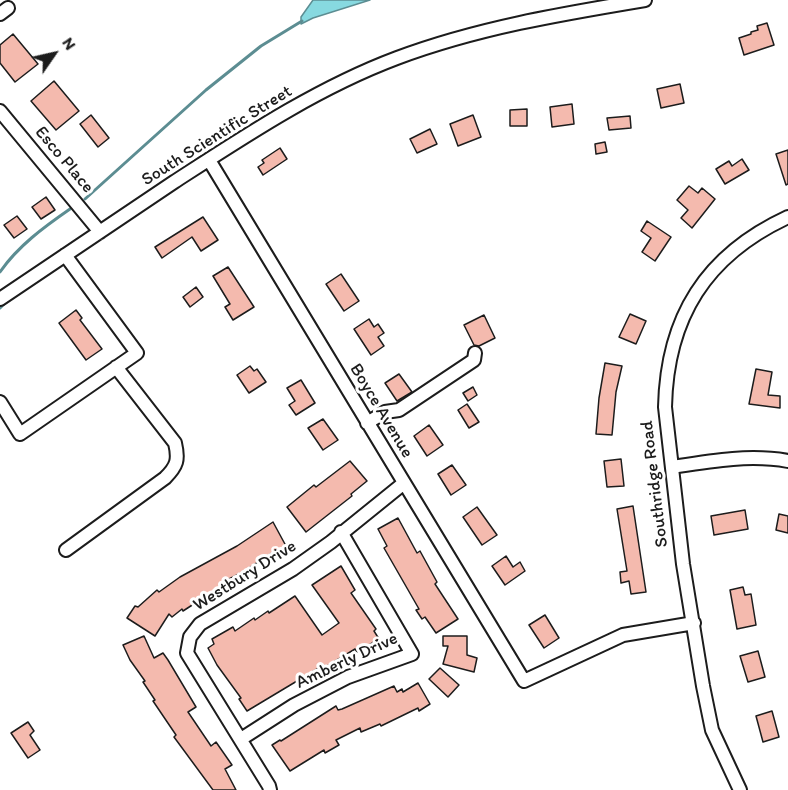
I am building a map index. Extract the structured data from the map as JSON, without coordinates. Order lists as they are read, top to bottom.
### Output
{
  "streets": {
    "street": [
      "South Scientific Street",
      "Esco Place",
      "Boyce Avenue",
      "Southridge Road",
      "Westbury Drive",
      "Amberly Drive"
    ]
  },
  "crossings": [
    ["South Scientific Street", "Esco Place"],
    ["South Scientific Street", "Boyce Avenue"],
    ["Boyce Avenue", "Southridge Road"],
    ["Boyce Avenue", "Westbury Drive"],
    ["Westbury Drive", "Amberly Drive"]
  ],
  "north": "top right"
}
